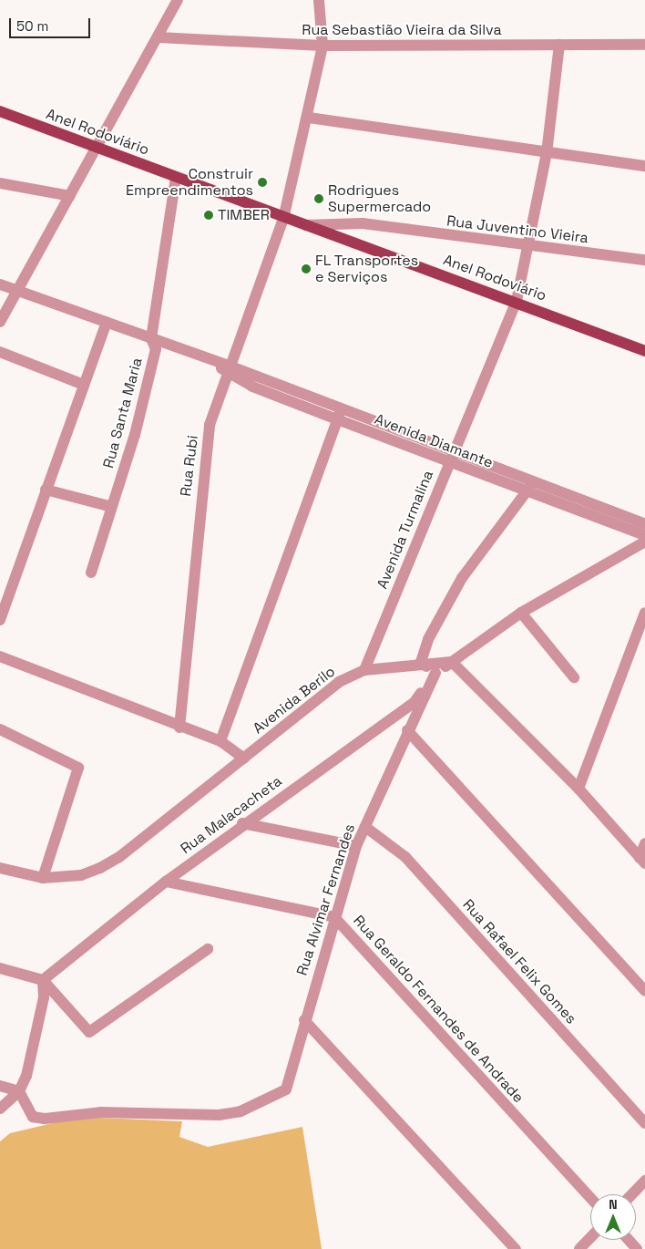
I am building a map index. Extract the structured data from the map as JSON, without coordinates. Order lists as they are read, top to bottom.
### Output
{
  "streets": {
    "main road": ["Anel Rodoviário"],
    "street": [
      "Rua Sebastião Vieira da Silva",
      "Rua Juventino Vieira",
      "Rua Santa Maria",
      "Avenida Diamante",
      "Rua Rubi",
      "Avenida Turmalina",
      "Avenida Berilo",
      "Rua Malacacheta",
      "Rua Alvimar Fernandes",
      "Rua Rafael Felix Gomes",
      "Rua Geraldo Fernandes de Andrade"
    ]
  },
  "crossings": [
    ["Rua Sebastião Vieira da Silva", "Rua Rubi"],
    ["Rua Sebastião Vieira da Silva", "Avenida Turmalina"],
    ["Anel Rodoviário", "Rua Juventino Vieira"],
    ["Anel Rodoviário", "Rua Santa Maria"],
    ["Anel Rodoviário", "Rua Rubi"],
    ["Anel Rodoviário", "Avenida Turmalina"],
    ["Rua Juventino Vieira", "Avenida Turmalina"],
    ["Rua Santa Maria", "Avenida Diamante"],
    ["Avenida Diamante", "Rua Rubi"],
    ["Avenida Diamante", "Avenida Turmalina"],
    ["Avenida Turmalina", "Avenida Berilo"],
    ["Rua Malacacheta", "Rua Alvimar Fernandes"],
    ["Rua Malacacheta", "Rua Geraldo Fernandes de Andrade"],
    ["Rua Alvimar Fernandes", "Rua Rafael Felix Gomes"],
    ["Rua Alvimar Fernandes", "Rua Geraldo Fernandes de Andrade"]
  ],
  "places": [
    "Construir Empreendimentos",
    "Rodrigues Supermercado",
    "TIMBER",
    "FL Transportes e Serviços"
  ],
  "scale_bar": "50 m",
  "north": "top"
}
